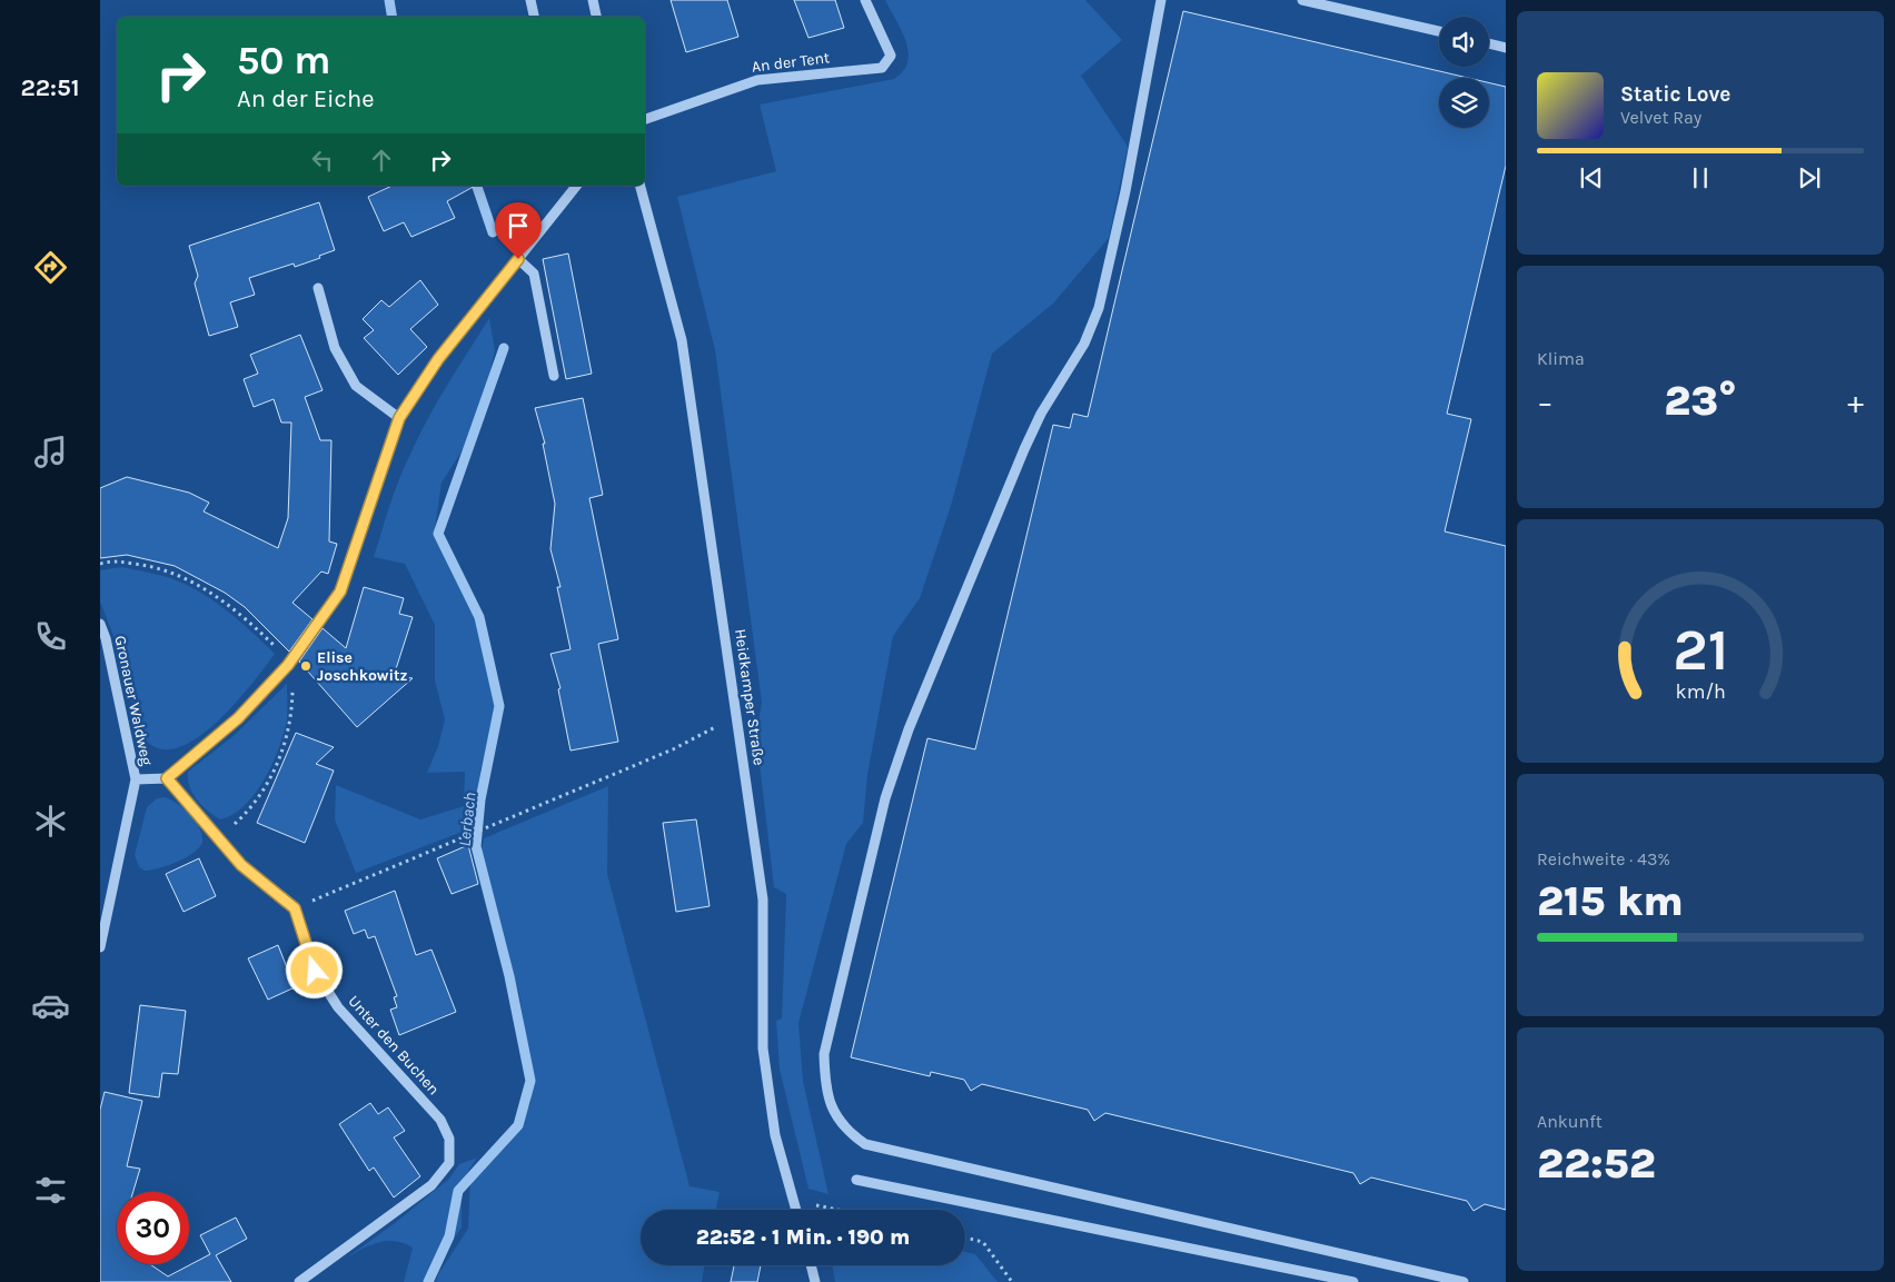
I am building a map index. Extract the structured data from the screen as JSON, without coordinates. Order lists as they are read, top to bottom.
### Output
{
  "streets": {
    "street": [
      "An der Tent",
      "Heidkamper Straße",
      "Gronauer Waldweg",
      "Unter den Buchen"
    ]
  },
  "water": ["Lerbach"],
  "places": ["Elise Joschkowitz"],
  "page": {
    "tabs": "22:51",
    "turn": ["50 m", "An der Eiche"],
    "song": ["Static Love", "Velvet Ray"],
    "tile": [
      "Klima",
      ["Reichweite · 43%", "215 km"],
      ["Ankunft", "22:52"]
    ],
    "heat": ["−", "23°", "+"],
    "limit": "30",
    "trip": "22:52 · 1 Min. · 190 m",
    "gauge": ["21", "km/h"]
  }
}
